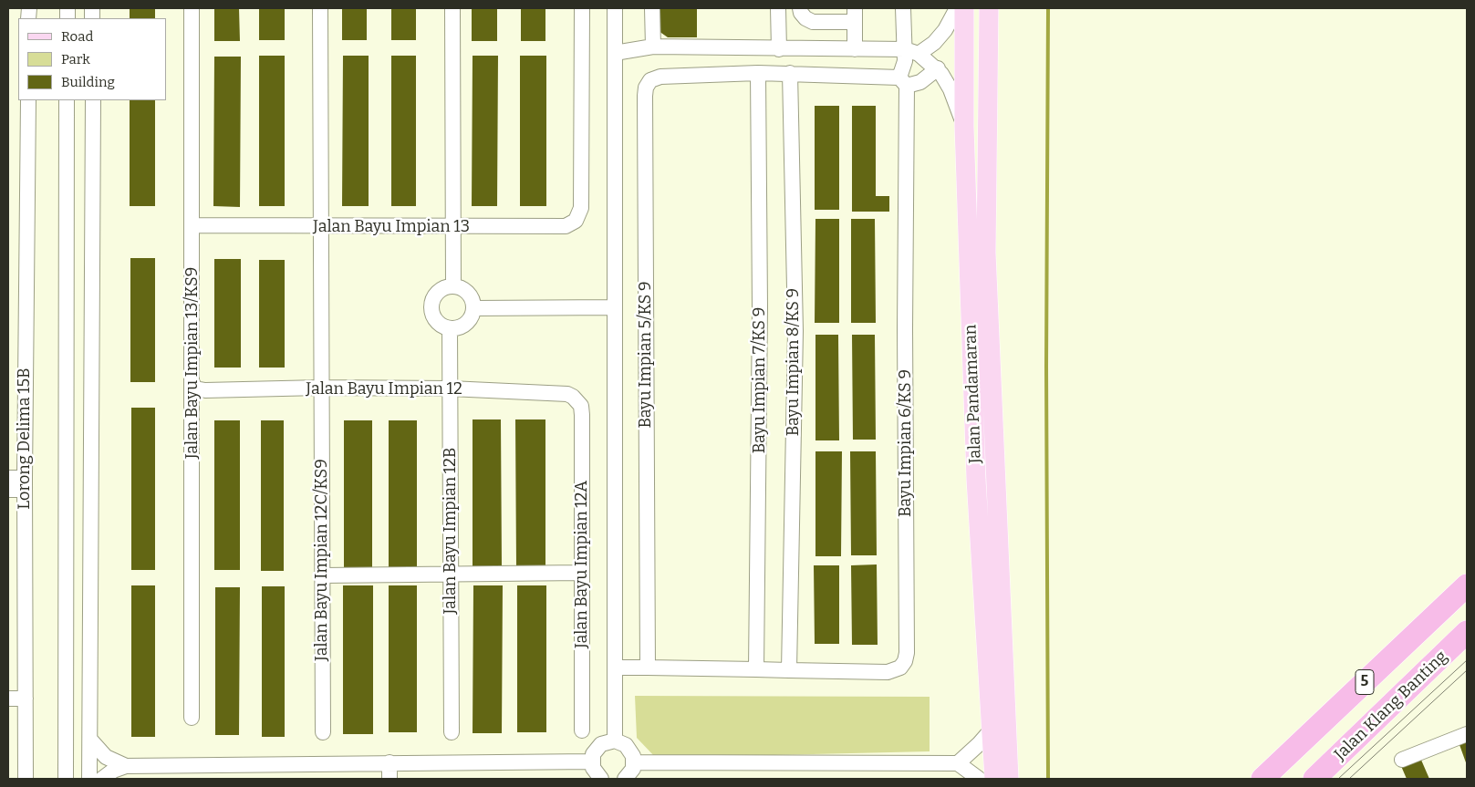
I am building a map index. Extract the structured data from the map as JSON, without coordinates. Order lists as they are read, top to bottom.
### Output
{
  "streets": {
    "highway": ["5", "Jalan Klang Banting"],
    "main road": ["Jalan Pandamaran"],
    "street": [
      "Jalan Bayu Impian 13",
      "Bayu Impian 5/KS 9",
      "Bayu Impian 8/KS 9",
      "Jalan Bayu Impian 13/KS9",
      "Bayu Impian 7/KS 9",
      "Jalan Bayu Impian 12",
      "Lorong Delima 15B",
      "Bayu Impian 6/KS 9",
      "Jalan Bayu Impian 12B",
      "Jalan Bayu Impian 12C/KS9",
      "Jalan Bayu Impian 12A"
    ]
  },
  "crossings": [
    ["Jalan Bayu Impian 13", "Jalan Bayu Impian 13/KS9"],
    ["Jalan Bayu Impian 13", "Jalan Bayu Impian 12C/KS9"],
    ["Bayu Impian 5/KS 9", "Bayu Impian 7/KS 9"],
    ["Bayu Impian 8/KS 9", "Bayu Impian 6/KS 9"],
    ["Jalan Bayu Impian 13/KS9", "Jalan Bayu Impian 12"],
    ["Bayu Impian 7/KS 9", "Bayu Impian 6/KS 9"],
    ["Jalan Bayu Impian 12", "Jalan Bayu Impian 12B"],
    ["Jalan Bayu Impian 12", "Jalan Bayu Impian 12C/KS9"],
    ["Jalan Bayu Impian 12", "Jalan Bayu Impian 12A"]
  ],
  "legend": ["Road", "Park", "Building"]
}
